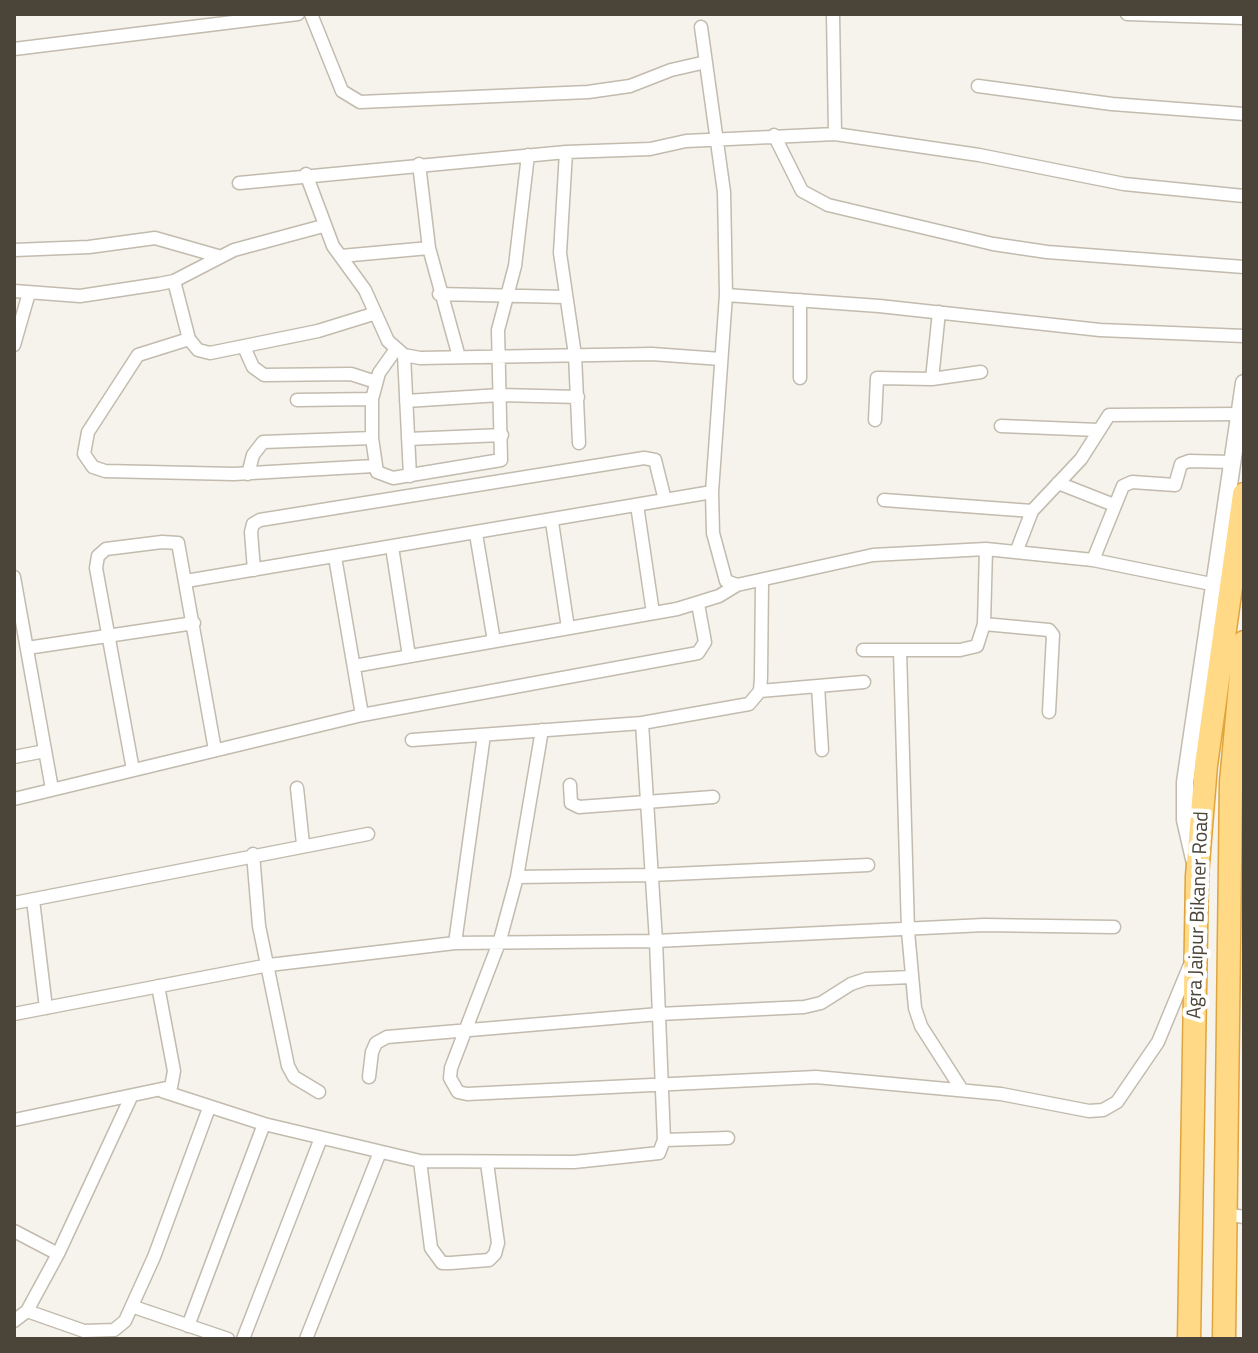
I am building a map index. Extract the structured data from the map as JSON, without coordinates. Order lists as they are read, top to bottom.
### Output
{
  "streets": {
    "highway": ["Agra Jaipur Bikaner Road"]
  }
}
